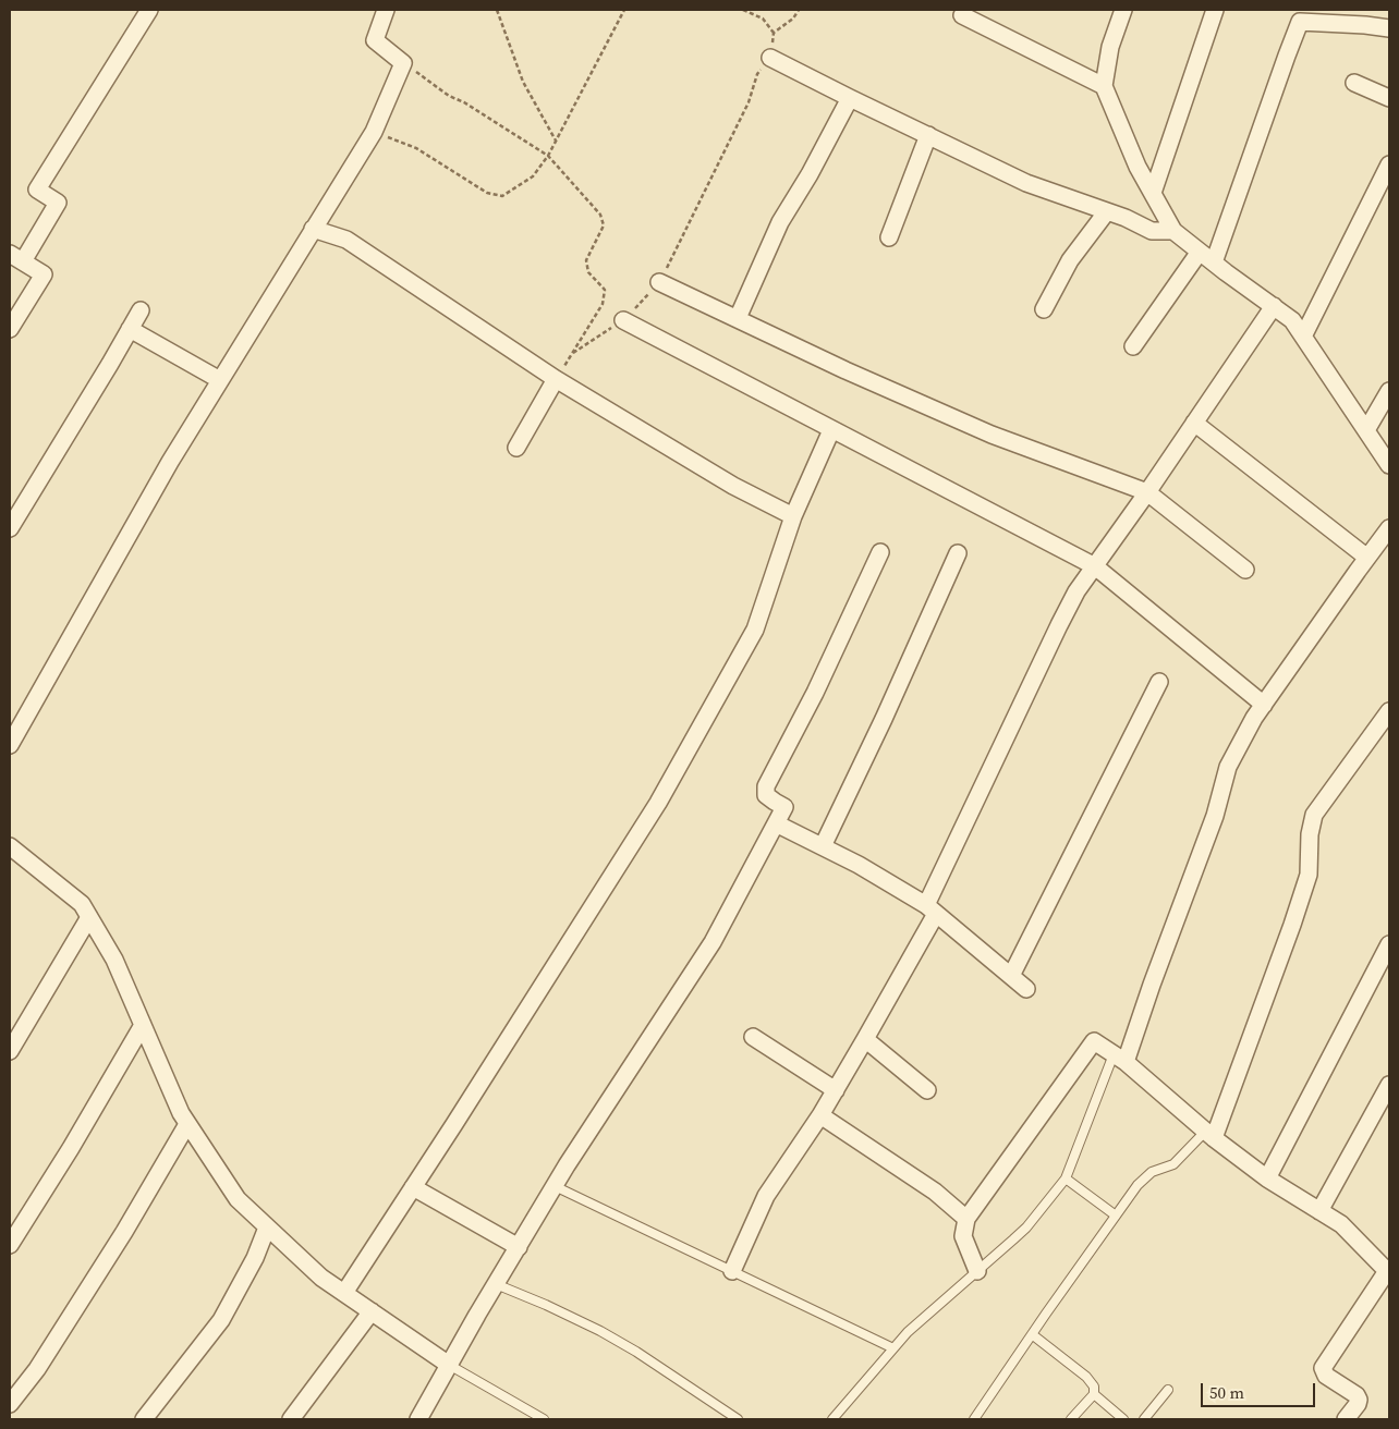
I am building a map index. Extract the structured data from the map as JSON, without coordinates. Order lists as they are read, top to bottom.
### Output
{
  "scale_bar": "50 m"
}
